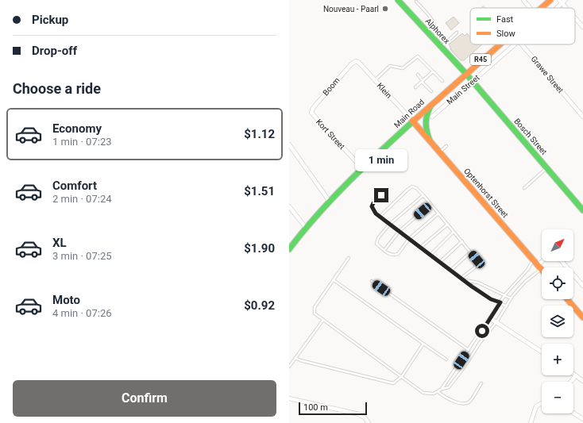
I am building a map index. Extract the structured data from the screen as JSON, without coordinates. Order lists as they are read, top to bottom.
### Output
{
  "streets": {
    "main road": [
      "Alphorex",
      "R45",
      "Main Road",
      "Bosch Street",
      "Optenhorst Street"
    ],
    "street": [
      "Grawe Street",
      "Boom",
      "Main Street",
      "Klein",
      "Kort Street"
    ]
  },
  "crossings": [
    ["Alphorex", "Main Road"],
    ["Alphorex", "Bosch Street"],
    ["Boom", "Klein"],
    ["Boom", "Kort Street"],
    ["Main Street", "Bosch Street"],
    ["Klein", "Main Road"],
    ["Klein", "Optenhorst Street"],
    ["Main Road", "Kort Street"],
    ["Main Road", "Bosch Street"],
    ["Main Road", "Optenhorst Street"]
  ],
  "places": ["Nouveau - Paarl"],
  "legend": ["Fast", "Slow"],
  "scale_bar": "100 m",
  "north": "top right",
  "page": {
    "banner": ["Pickup", "Drop-off"],
    "heading": "Choose a ride",
    "list": [
      {
        "name": "Economy",
        "note": "1 min · 07:23",
        "value": "$1.12"
      },
      {
        "name": "Comfort",
        "note": "2 min · 07:24",
        "value": "$1.51"
      },
      {
        "name": "XL",
        "note": "3 min · 07:25",
        "value": "$1.90"
      },
      {
        "name": "Moto",
        "note": "4 min · 07:26",
        "value": "$0.92"
      }
    ],
    "bubble": "1 min",
    "map_buttons": ["+", "−"],
    "buttons": "Confirm",
    "scale": "100 m"
  }
}
